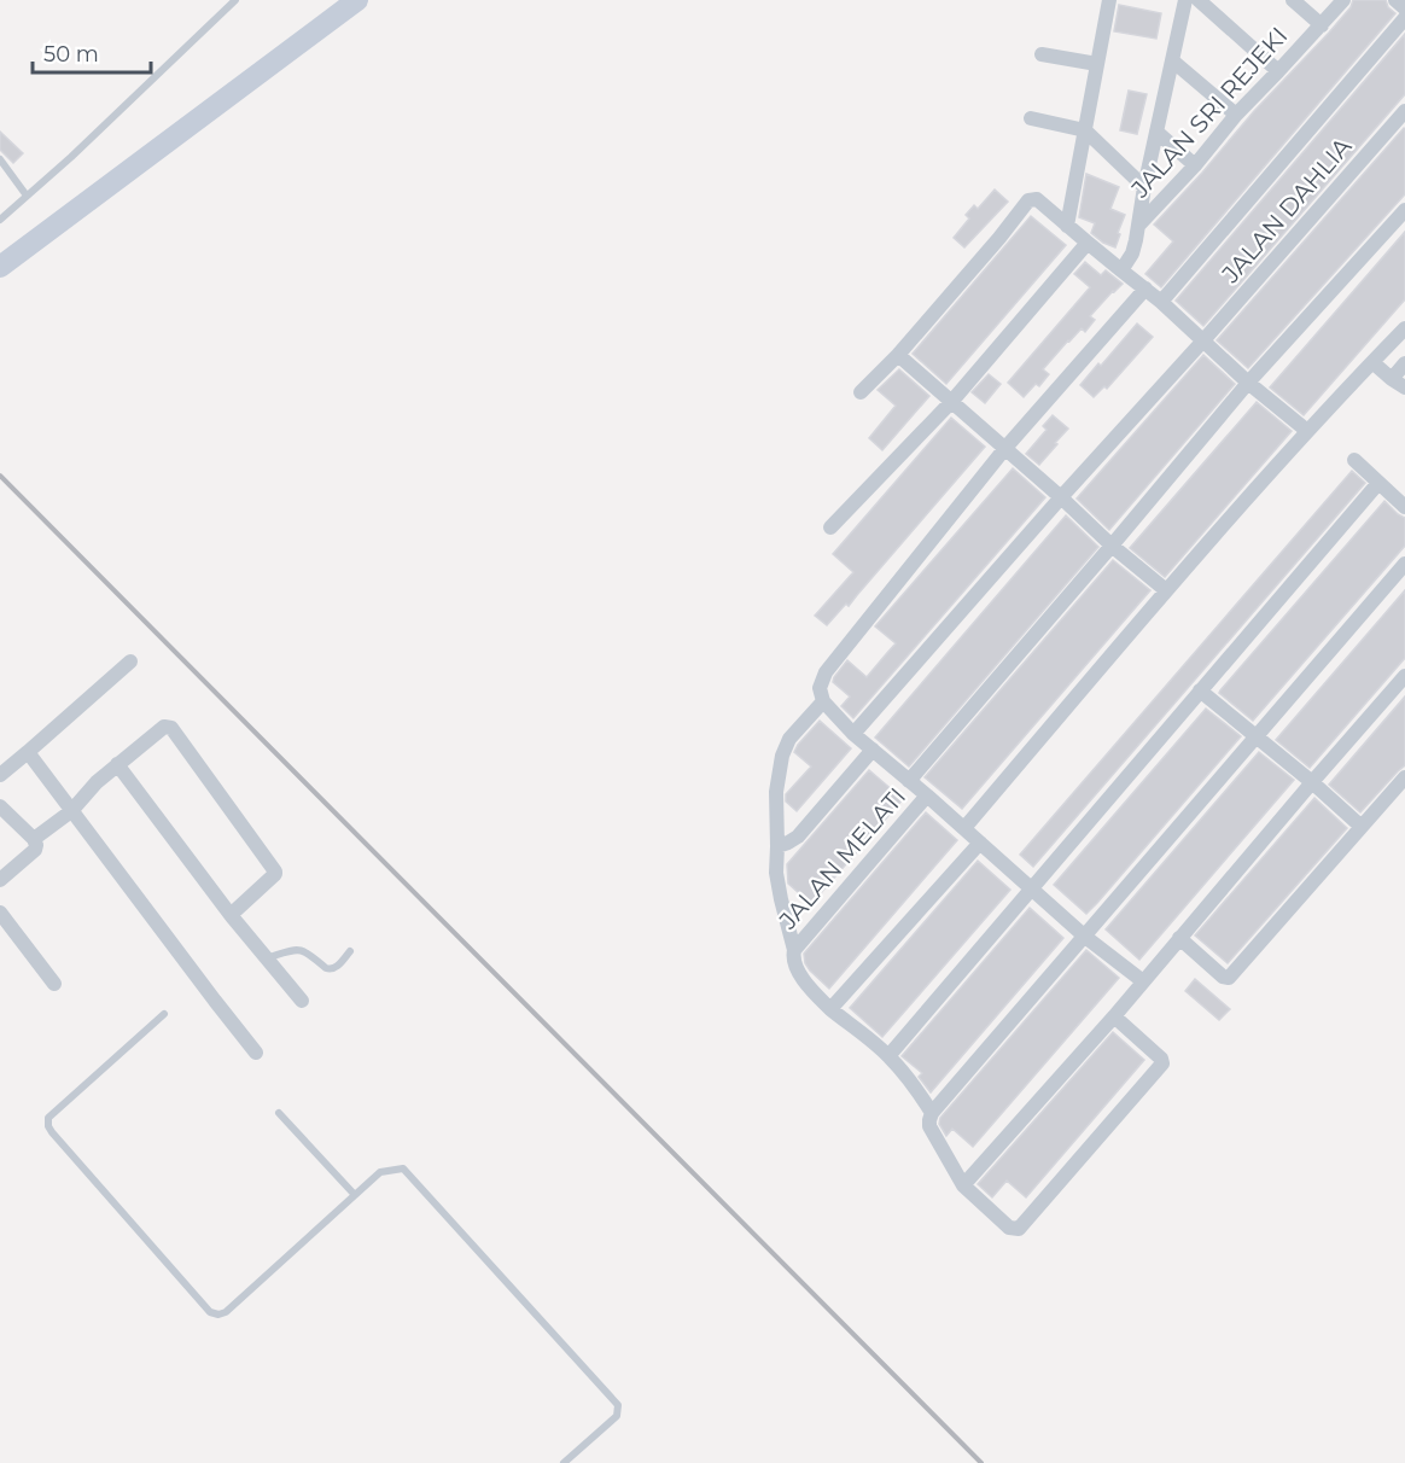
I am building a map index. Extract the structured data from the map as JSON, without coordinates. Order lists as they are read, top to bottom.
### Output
{
  "streets": {
    "street": ["JALAN SRI REJEKI", "JALAN DAHLIA", "JALAN MELATI"]
  },
  "scale_bar": "50 m"
}
